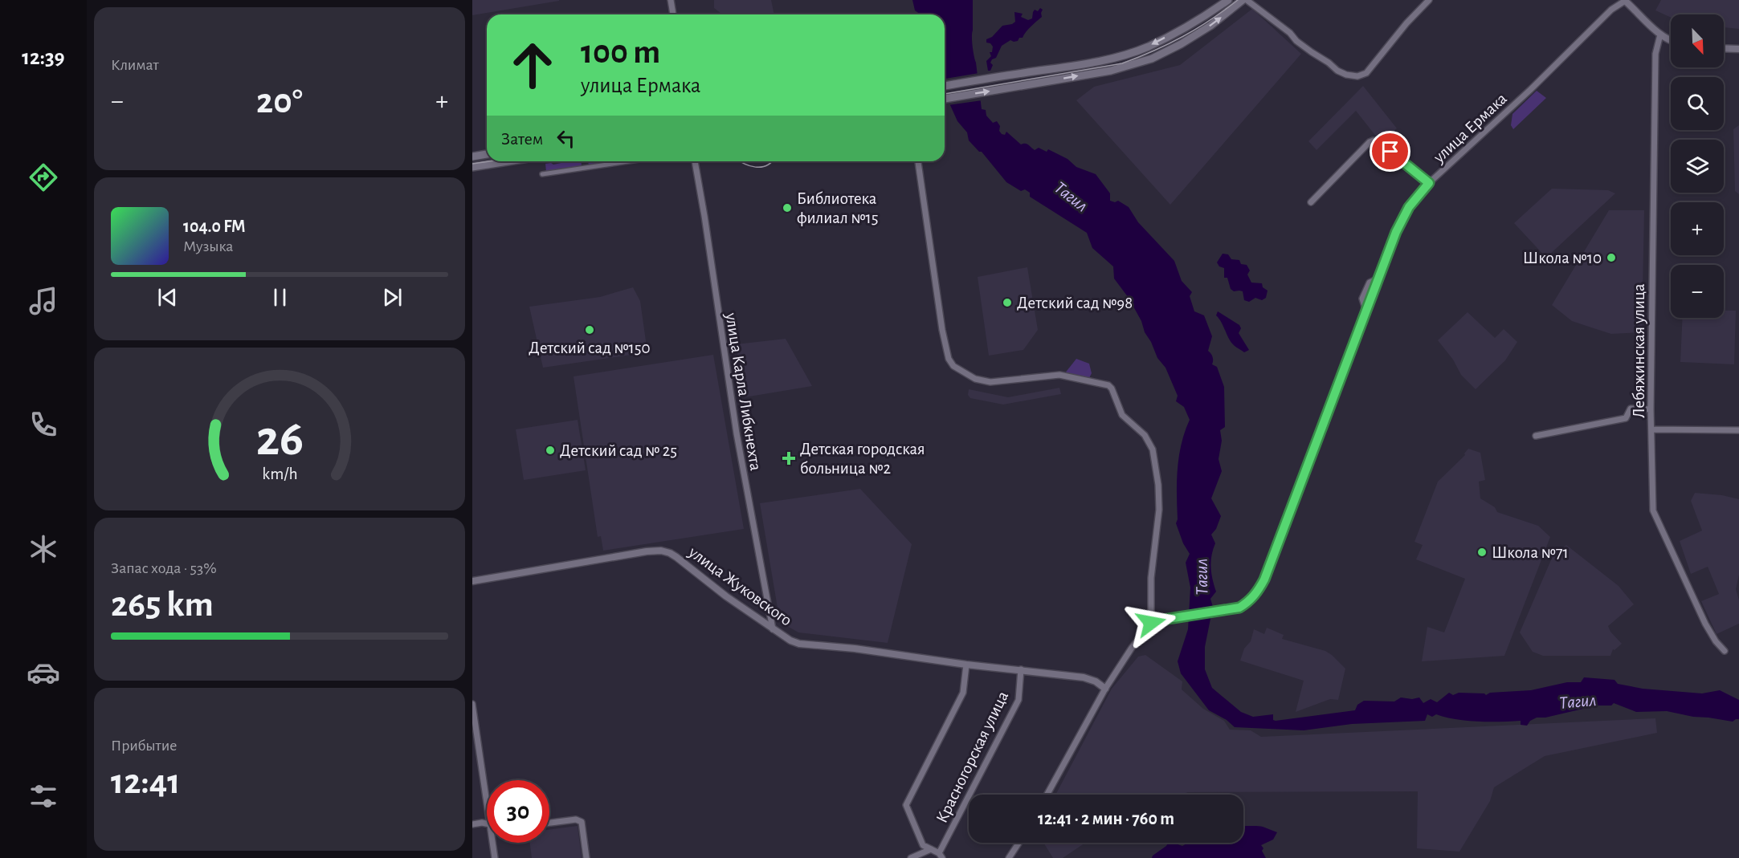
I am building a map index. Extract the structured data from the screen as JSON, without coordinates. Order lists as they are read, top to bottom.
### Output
{
  "streets": {
    "street": [
      "улица Ермака",
      "Лебяжинская улица",
      "улица Карла Либкнехта",
      "улица Жуковского",
      "Красногорская улица"
    ]
  },
  "crossings": [
    ["улица Карла Либкнехта", "улица Жуковского"],
    ["улица Жуковского", "Красногорская улица"]
  ],
  "water": ["Тагил"],
  "places": {
    "other": [
      "Библиотека филиал №15",
      "Школа №10",
      "Детский сад №98",
      "Детский сад №150",
      "Детский сад № 25",
      "Школа №71"
    ],
    "health": ["Детская городская больница №2"]
  },
  "north": "bottom right",
  "page": {
    "tabs": "12:39",
    "tile": [
      "Климат",
      ["Запас хода · 53%", "265 km"],
      ["Прибытие", "12:41"]
    ],
    "map_buttons": ["+", "−"],
    "turn": ["100 m", "улица Ермака"],
    "heat": ["−", "20°", "+"],
    "then": "Затем",
    "song": ["104.0 FM", "Музыка"],
    "limit": "30",
    "trip": "12:41 · 2 мин · 760 m",
    "gauge": ["26", "km/h"]
  }
}
